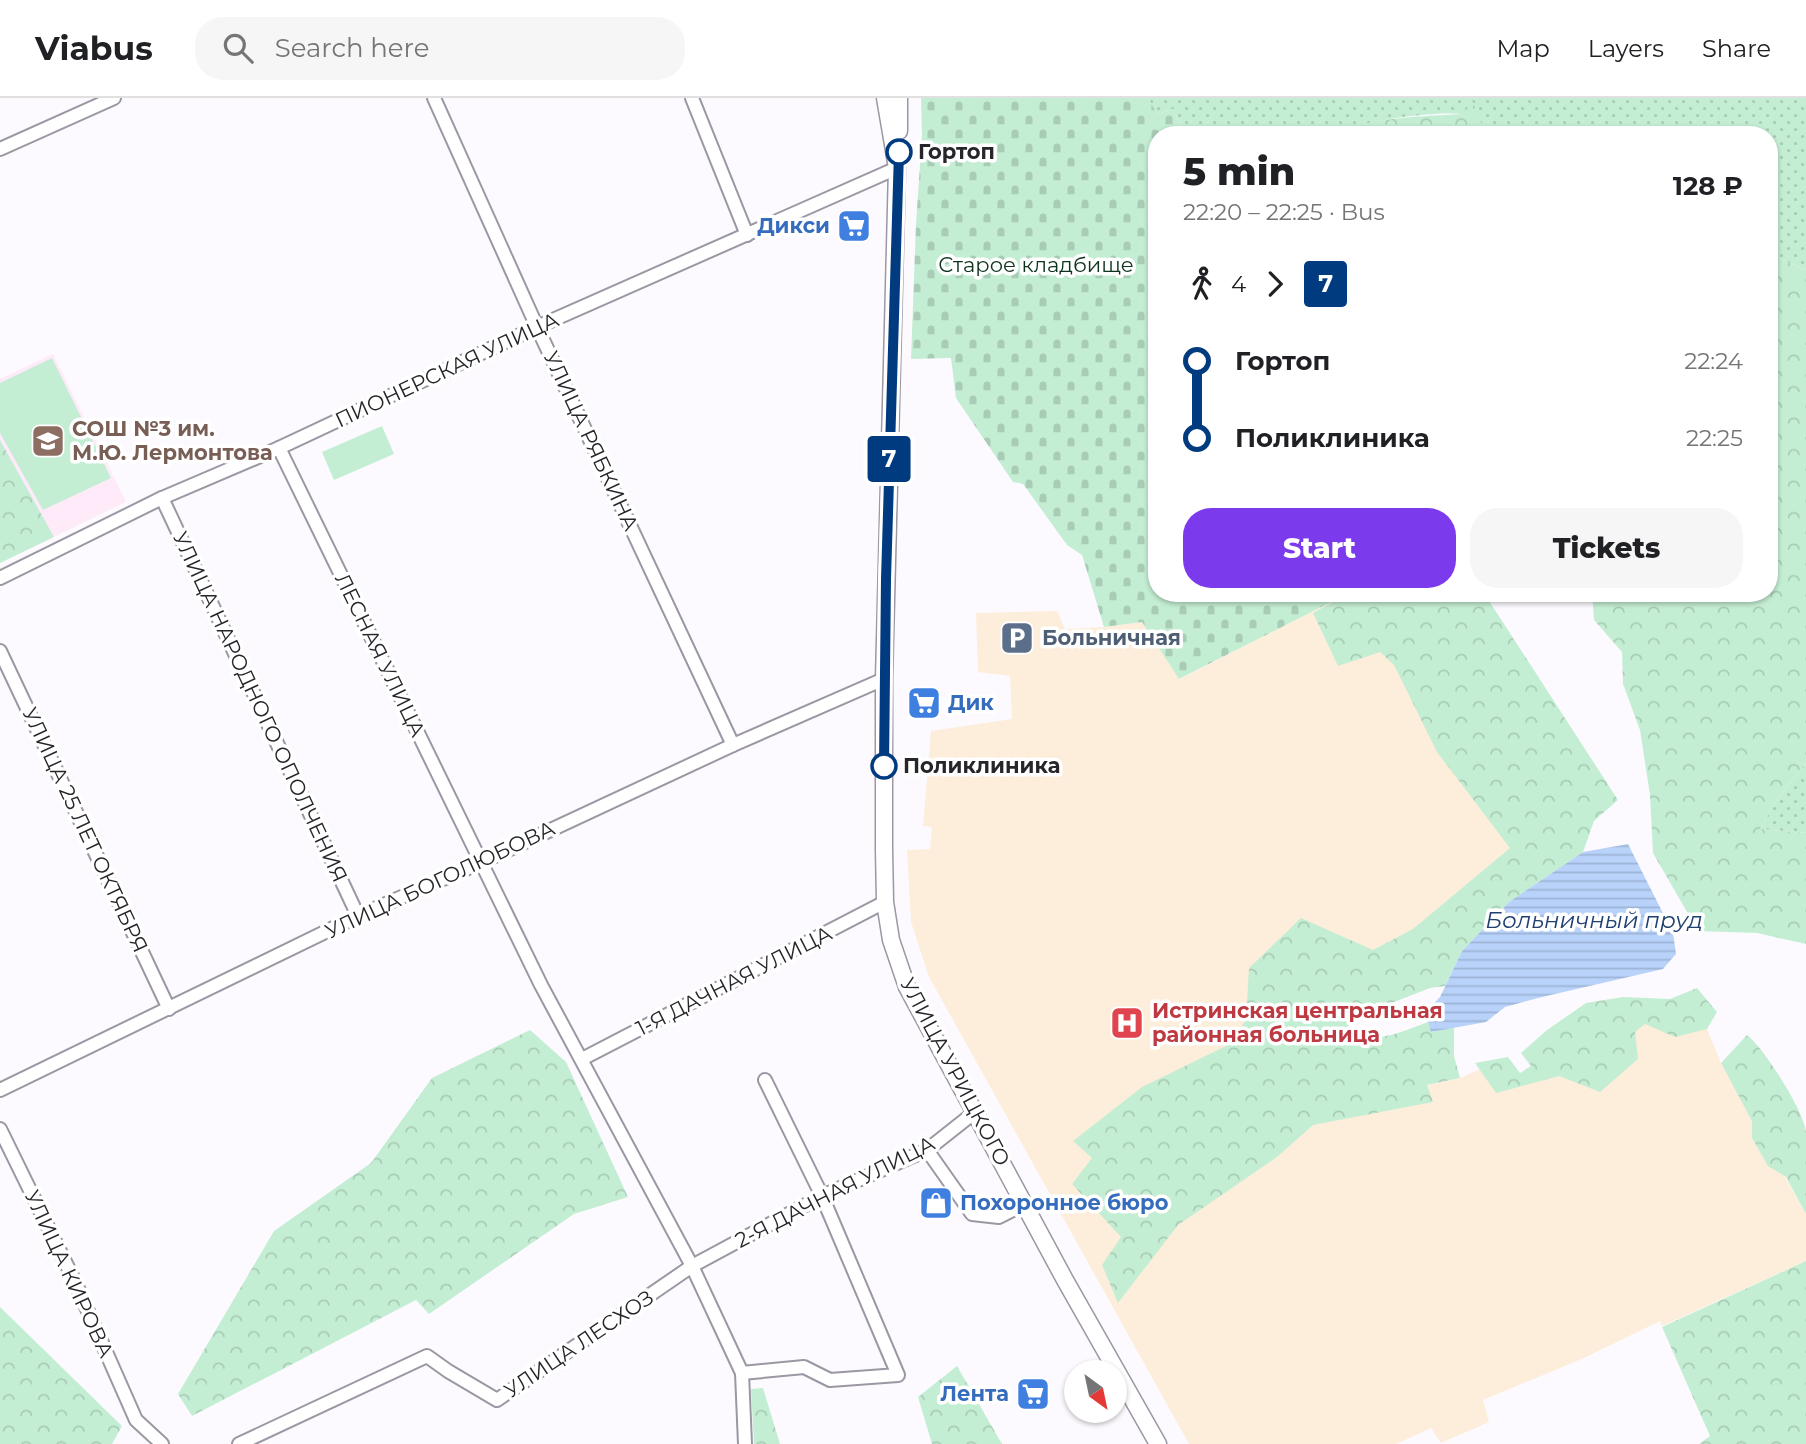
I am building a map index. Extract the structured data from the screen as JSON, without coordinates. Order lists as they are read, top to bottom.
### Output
{
  "streets": {
    "street": [
      "ПИОНЕРСКАЯ УЛИЦА",
      "УЛИЦА РЯБКИНА",
      "ЛЕСНАЯ УЛИЦА",
      "УЛИЦА НАРОДНОГО ОПОЛЧЕНИЯ",
      "УЛИЦА 25 ЛЕТ ОКТЯБРЯ",
      "УЛИЦА БОГОЛЮБОВА",
      "1-Я ДАЧНАЯ УЛИЦА",
      "УЛИЦА УРИЦКОГО",
      "2-Я ДАЧНАЯ УЛИЦА",
      "УЛИЦА КИРОВА",
      "УЛИЦА ЛЕСХОЗ"
    ]
  },
  "crossings": [
    ["ПИОНЕРСКАЯ УЛИЦА", "УЛИЦА РЯБКИНА"],
    ["ПИОНЕРСКАЯ УЛИЦА", "ЛЕСНАЯ УЛИЦА"],
    ["ПИОНЕРСКАЯ УЛИЦА", "УЛИЦА НАРОДНОГО ОПОЛЧЕНИЯ"],
    ["ПИОНЕРСКАЯ УЛИЦА", "УЛИЦА УРИЦКОГО"],
    ["УЛИЦА РЯБКИНА", "УЛИЦА БОГОЛЮБОВА"],
    ["ЛЕСНАЯ УЛИЦА", "УЛИЦА БОГОЛЮБОВА"],
    ["ЛЕСНАЯ УЛИЦА", "1-Я ДАЧНАЯ УЛИЦА"],
    ["ЛЕСНАЯ УЛИЦА", "2-Я ДАЧНАЯ УЛИЦА"],
    ["ЛЕСНАЯ УЛИЦА", "УЛИЦА ЛЕСХОЗ"],
    ["УЛИЦА НАРОДНОГО ОПОЛЧЕНИЯ", "УЛИЦА БОГОЛЮБОВА"],
    ["УЛИЦА 25 ЛЕТ ОКТЯБРЯ", "УЛИЦА БОГОЛЮБОВА"],
    ["УЛИЦА БОГОЛЮБОВА", "УЛИЦА УРИЦКОГО"],
    ["1-Я ДАЧНАЯ УЛИЦА", "УЛИЦА УРИЦКОГО"],
    ["УЛИЦА УРИЦКОГО", "2-Я ДАЧНАЯ УЛИЦА"],
    ["2-Я ДАЧНАЯ УЛИЦА", "УЛИЦА ЛЕСХОЗ"]
  ],
  "water": ["Больничный пруд"],
  "parks": ["Старое кладбище"],
  "places": {
    "other": ["Гортоп", "Поликлиника"],
    "supermarket": ["Дикси", "Дик", "Лента"],
    "school or university": ["СОШ №3 им. М.Ю. Лермонтова"],
    "parking": ["Больничная"],
    "hospital": ["Истринская центральная районная больница"],
    "shop": ["Похоронное бюро"]
  },
  "lines": ["bus line 7"],
  "north": "bottom right",
  "page": {
    "header": "Viabus",
    "search": "Search here",
    "nav": ["Map", "Layers", "Share"],
    "on_map": "7",
    "heading": ["5 min", "22:20 – 22:25 · Bus", "128 ₽"],
    "legs": ["4", "7"],
    "list": [
      {
        "name": "Гортоп",
        "value": "22:24"
      },
      {
        "name": "Поликлиника",
        "value": "22:25"
      }
    ],
    "buttons": ["Start", "Tickets"]
  }
}
